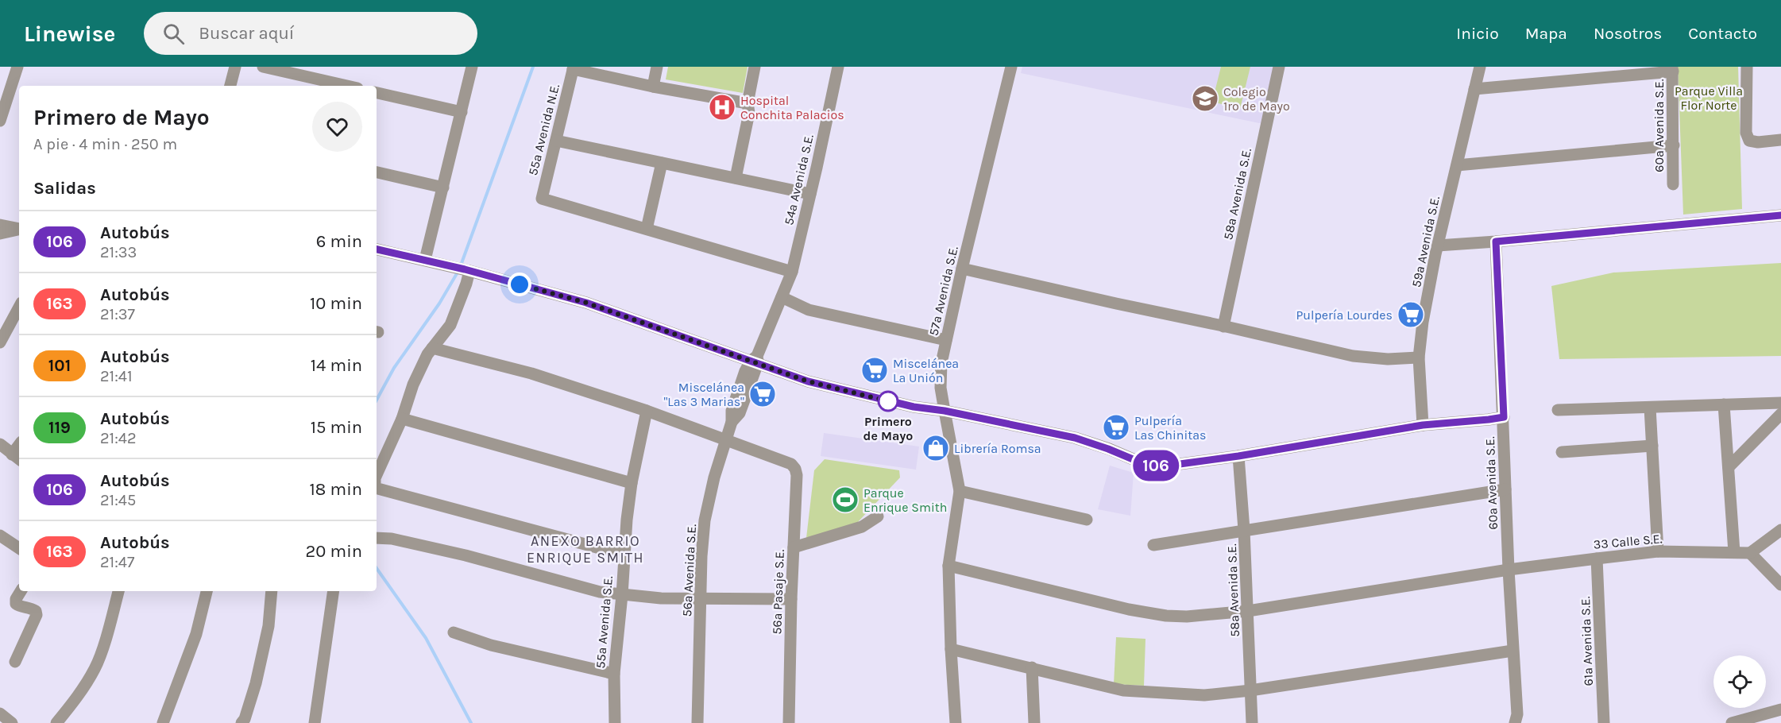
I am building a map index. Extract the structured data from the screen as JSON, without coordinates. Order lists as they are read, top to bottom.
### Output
{
  "streets": {
    "street": [
      "60a Avenida S.E.",
      "55a Avenida N.E.",
      "54a Avenida S.E.",
      "58a Avenida S.E.",
      "59a Avenida S.E.",
      "57a Avenida S.E.",
      "33 Calle S.E.",
      "56a Avenida S.E.",
      "56a Pasaje S.E.",
      "55a Avenida S.E.",
      "61a Avenida S.E."
    ]
  },
  "crossings": [
    ["60a Avenida S.E.", "33 Calle S.E."],
    ["54a Avenida S.E.", "56a Avenida S.E."],
    ["58a Avenida S.E.", "33 Calle S.E."],
    ["57a Avenida S.E.", "33 Calle S.E."],
    ["33 Calle S.E.", "61a Avenida S.E."],
    ["56a Avenida S.E.", "56a Pasaje S.E."]
  ],
  "districts": ["ANEXO BARRIO ENRIQUE SMITH"],
  "parks": ["Parque Villa Flor Norte"],
  "places": {
    "school or university": ["Colegio 1ro de Mayo"],
    "hospital": ["Hospital Conchita Palacios"],
    "supermarket": [
      "Pulpería Lourdes",
      "Miscelánea La Unión",
      "Miscelánea \"Las 3 Marias\"",
      "Pulpería Las Chinitas"
    ],
    "other": ["Primero de Mayo"],
    "shop": ["Librería Romsa"],
    "sports": ["Parque Enrique Smith"]
  },
  "lines": ["bus line 106"],
  "page": {
    "header": "Linewise",
    "search": "Buscar aquí",
    "nav": [
      "Inicio",
      "Mapa",
      "Nosotros",
      "Contacto"
    ],
    "on_map": "106",
    "heading": [
      ["Primero de Mayo", "A pie · 4 min · 250 m"],
      "Salidas"
    ],
    "list": [
      {
        "mark": "106",
        "name": "Autobús",
        "note": "21:33",
        "value": "6 min"
      },
      {
        "mark": "163",
        "name": "Autobús",
        "note": "21:37",
        "value": "10 min"
      },
      {
        "mark": "101",
        "name": "Autobús",
        "note": "21:41",
        "value": "14 min"
      },
      {
        "mark": "119",
        "name": "Autobús",
        "note": "21:42",
        "value": "15 min"
      },
      {
        "mark": "106",
        "name": "Autobús",
        "note": "21:45",
        "value": "18 min"
      },
      {
        "mark": "163",
        "name": "Autobús",
        "note": "21:47",
        "value": "20 min"
      }
    ]
  }
}
